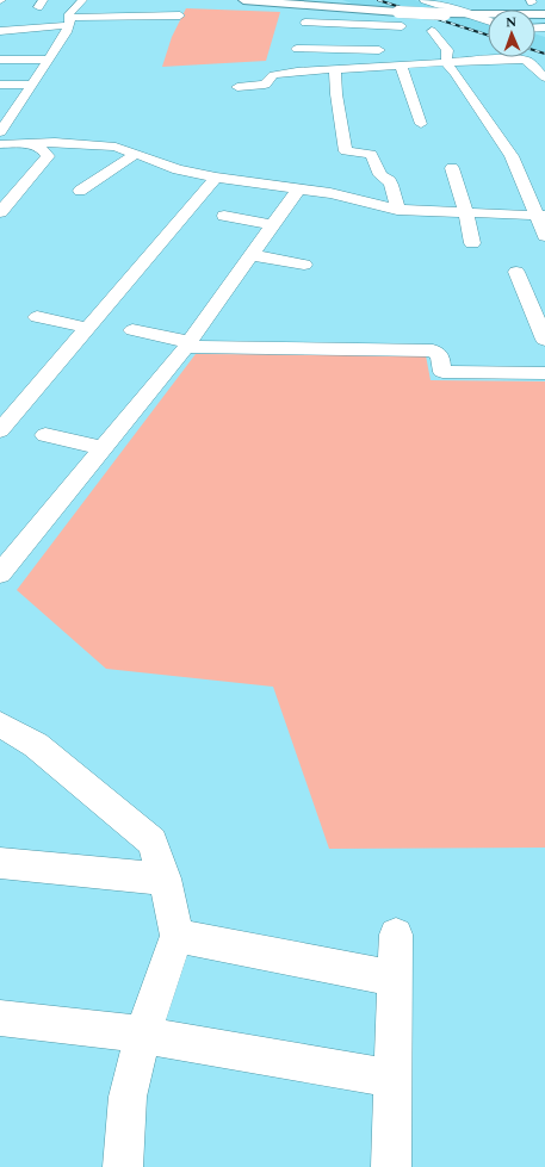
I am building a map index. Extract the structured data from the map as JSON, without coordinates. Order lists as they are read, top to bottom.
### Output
{
  "north": "top"
}
